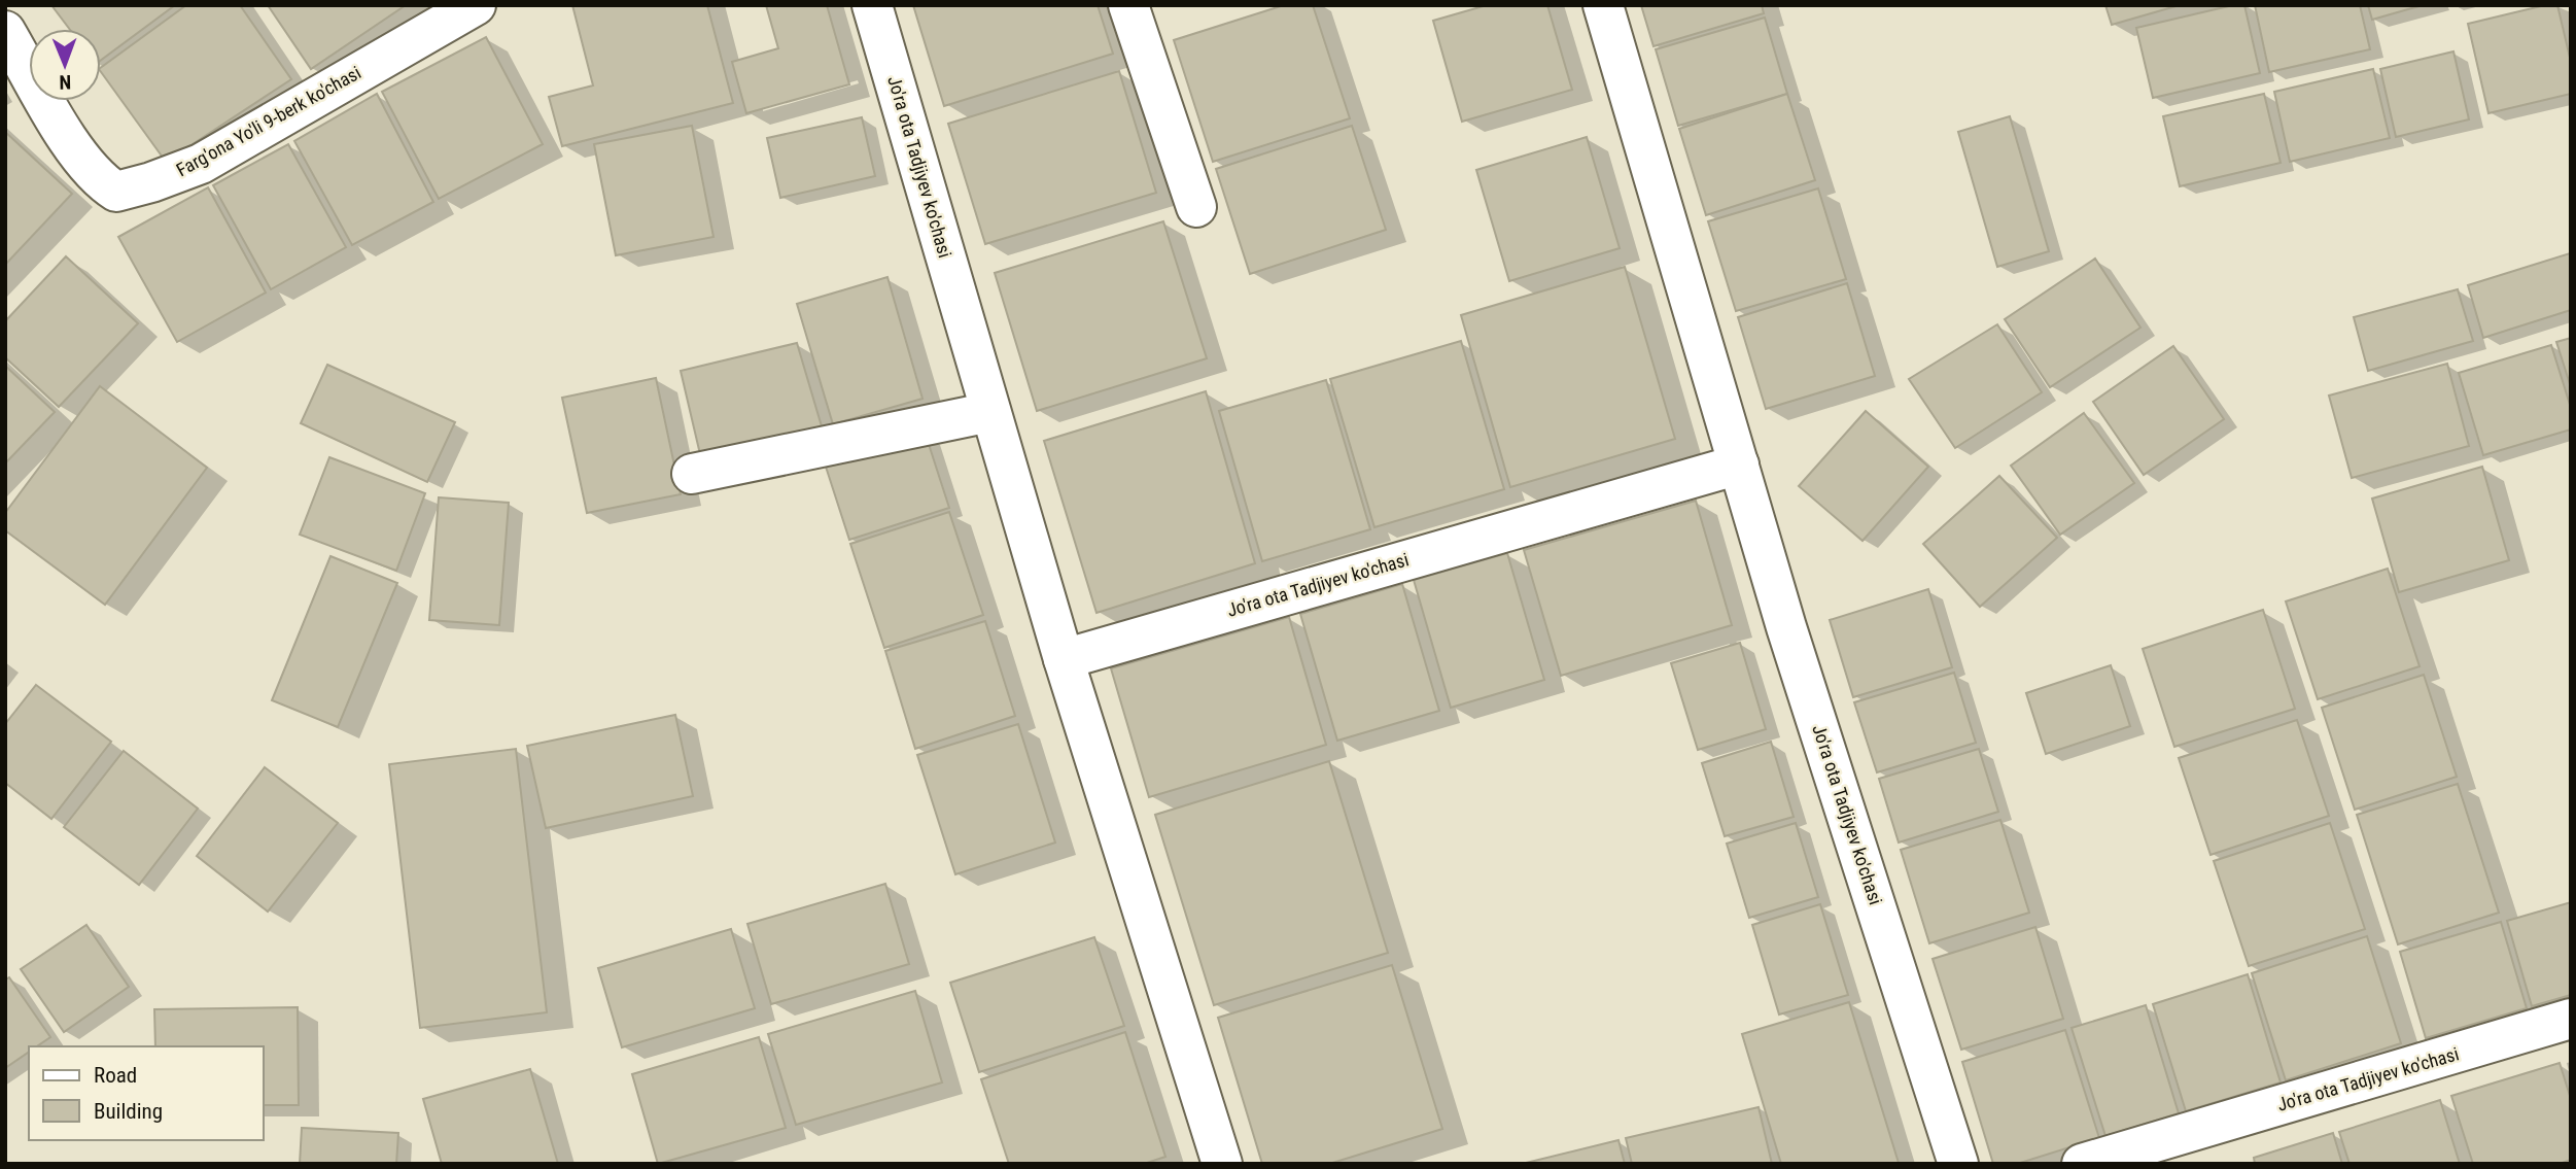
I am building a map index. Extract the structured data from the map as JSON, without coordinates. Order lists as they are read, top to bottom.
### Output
{
  "streets": {
    "street": ["Farg'ona Yo'li 9-berk ko'chasi", "Jo'ra ota Tadjiyev ko'chasi"]
  },
  "legend": ["Road", "Building"],
  "north": "bottom"
}
